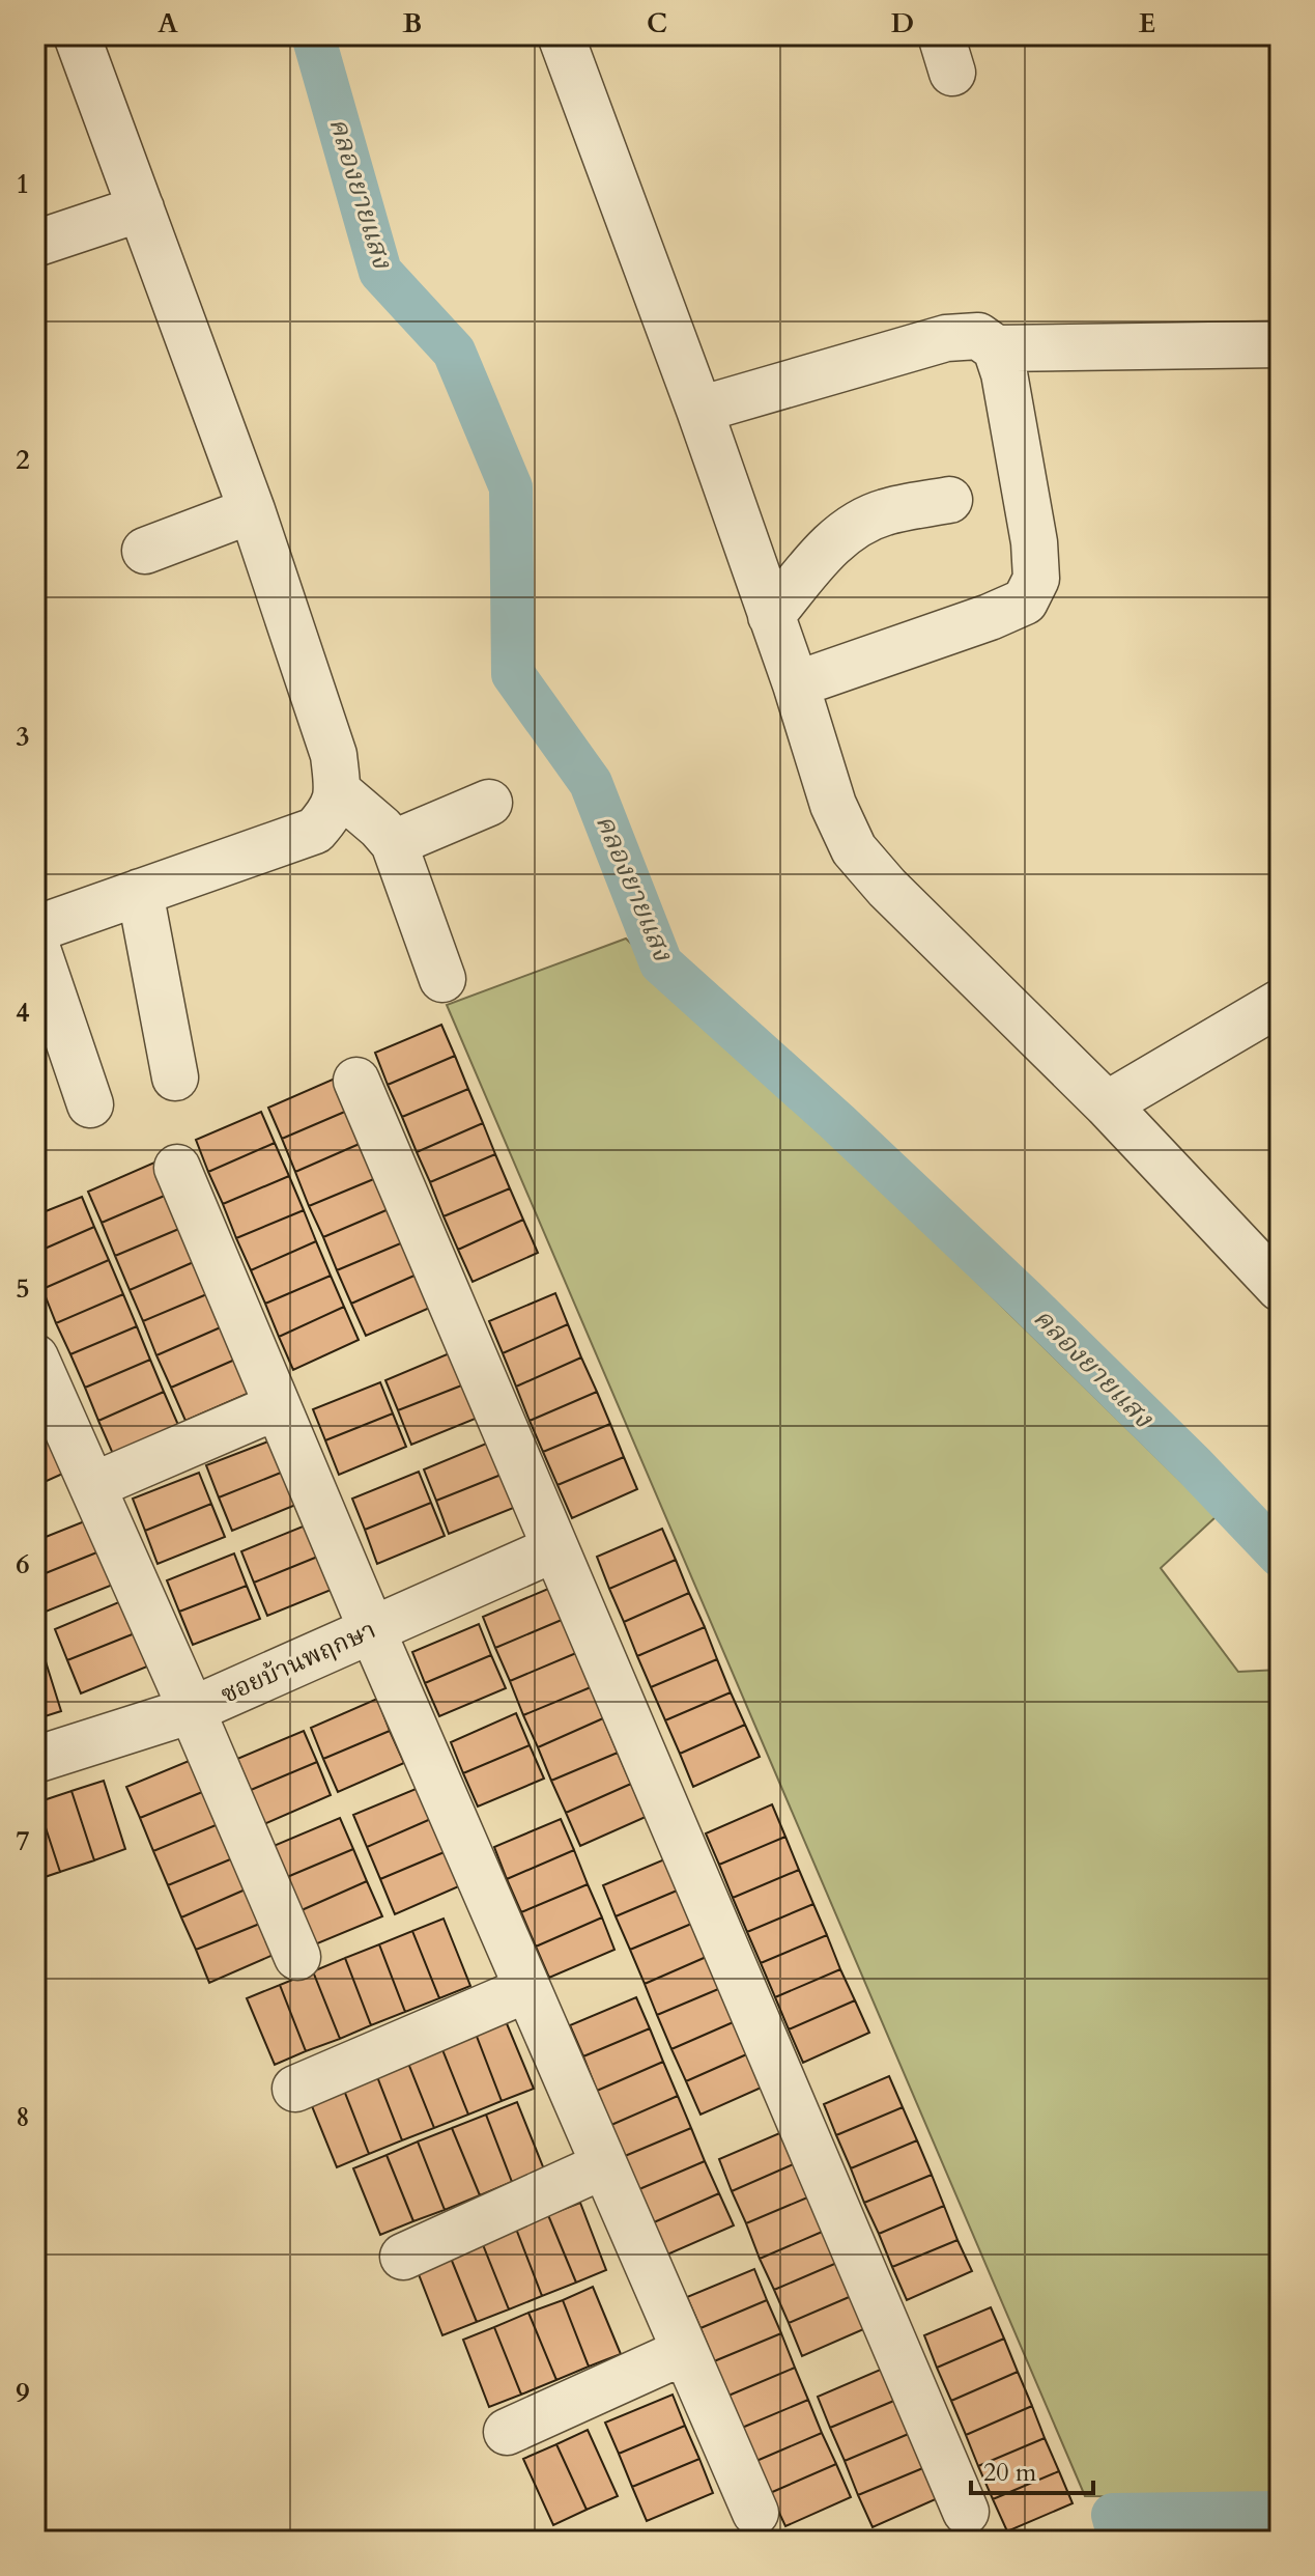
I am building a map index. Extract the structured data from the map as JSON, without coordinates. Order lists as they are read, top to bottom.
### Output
{
  "streets": {
    "street": ["ซอยบ้านพฤกษา"]
  },
  "water": ["คลองยายแสง"],
  "scale_bar": "20 m",
  "grid": {
    "columns": [
      "A",
      "B",
      "C",
      "D",
      "E"
    ],
    "rows": [
      "1",
      "2",
      "3",
      "4",
      "5",
      "6",
      "7",
      "8",
      "9"
    ]
  }
}
